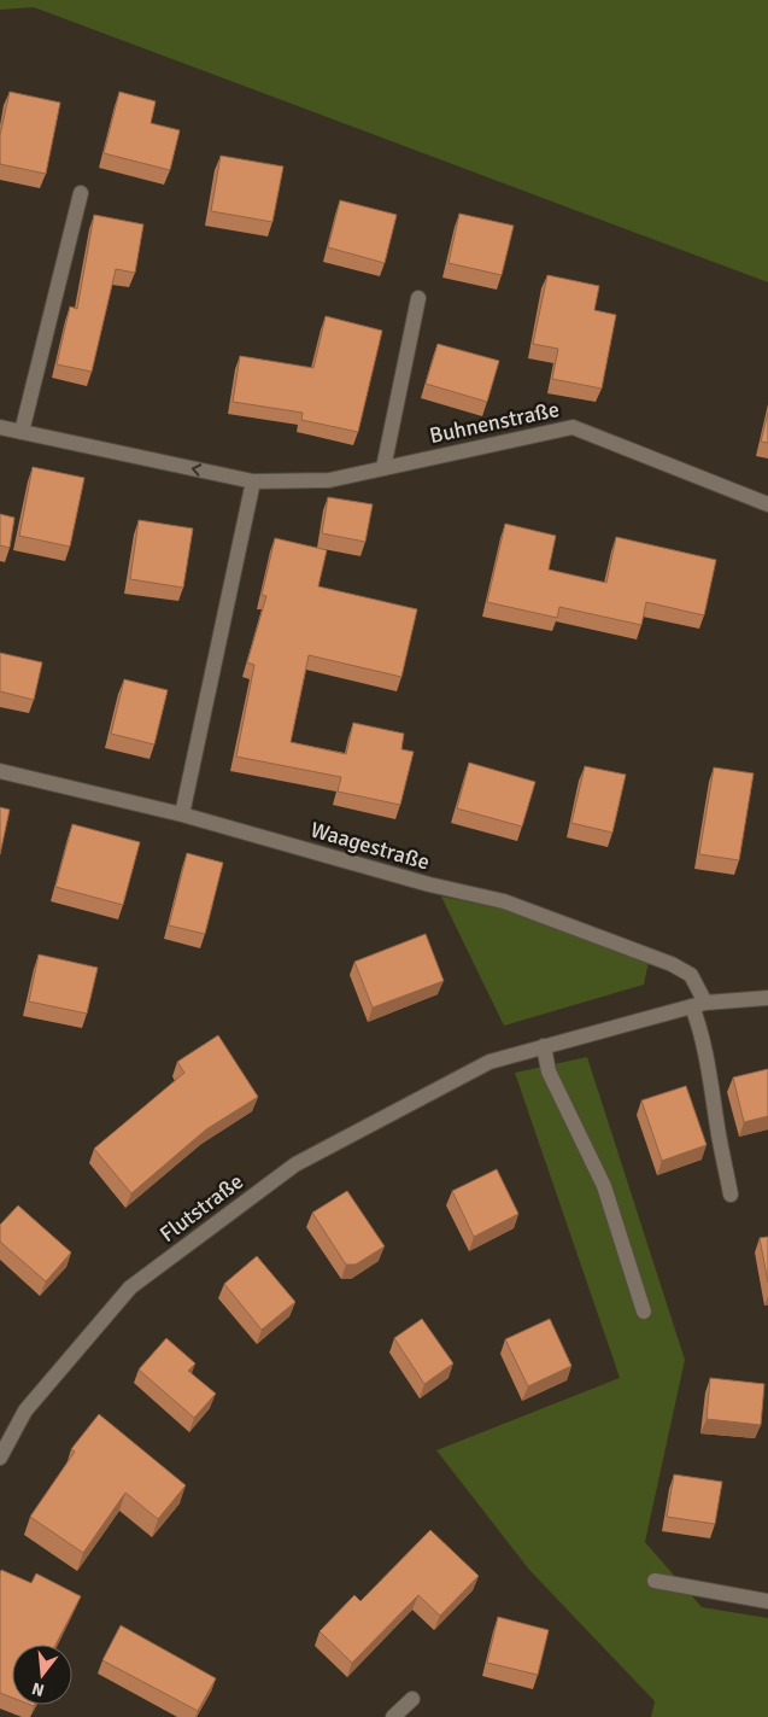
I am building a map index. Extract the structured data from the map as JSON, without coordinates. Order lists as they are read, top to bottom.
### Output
{
  "streets": {
    "street": ["Buhnenstraße", "Waagestraße", "Flutstraße"]
  },
  "north": "bottom"
}
